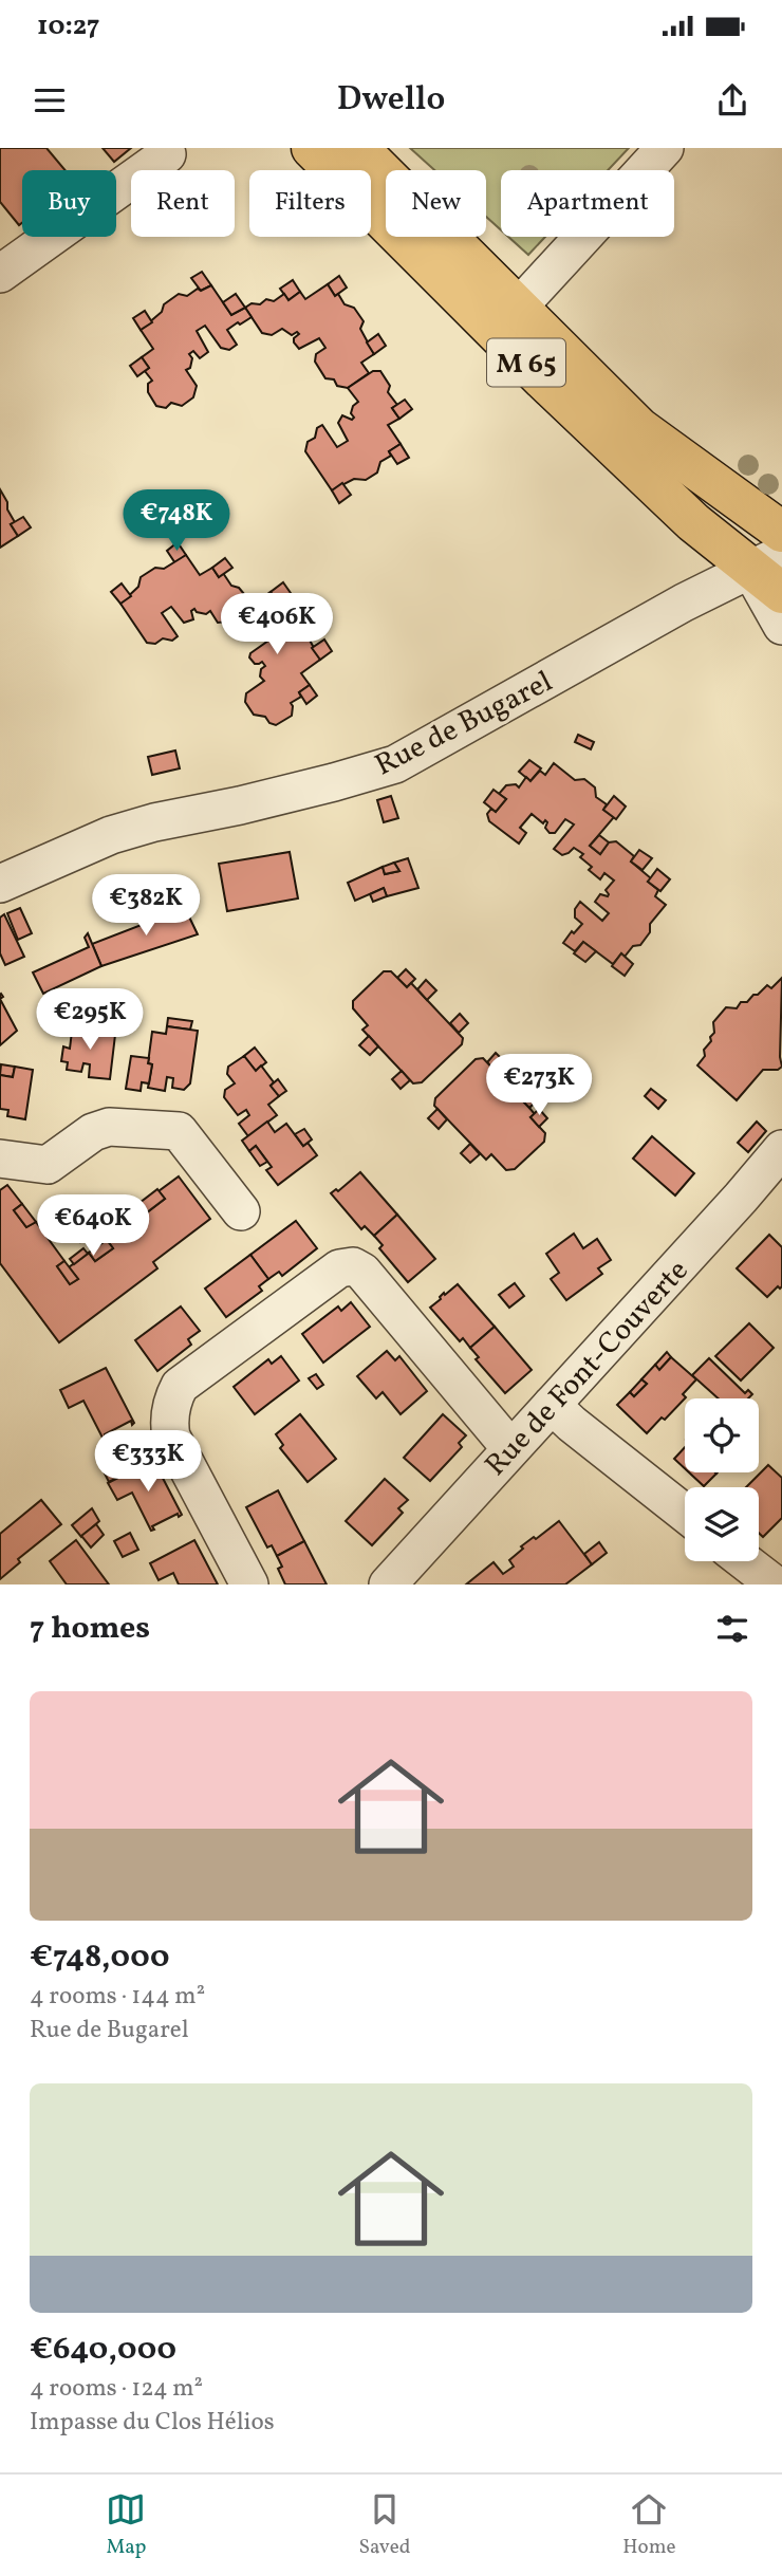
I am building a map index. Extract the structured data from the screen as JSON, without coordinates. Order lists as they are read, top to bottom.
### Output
{
  "streets": {
    "main road": ["M 65"],
    "street": ["Rue de Bugarel", "Rue de Font-Couverte"]
  },
  "crossings": [
    ["M 65", "Rue de Bugarel"]
  ],
  "page": {
    "status": "10:27",
    "header": "Dwello",
    "chip": [
      "Buy",
      "Rent",
      "Filters",
      "New",
      "Apartment"
    ],
    "price": [
      "€748K",
      "€406K",
      "€382K",
      "€295K",
      "€273K",
      "€640K",
      "€333K"
    ],
    "heading": "7 homes",
    "list": [
      {
        "name": "€748,000",
        "note": "4 rooms · 144 m² · Rue de Bugarel"
      },
      {
        "name": "€640,000",
        "note": "4 rooms · 124 m² · Impasse du Clos Hélios"
      }
    ],
    "tabs": ["Map", "Saved", "Home"]
  }
}
